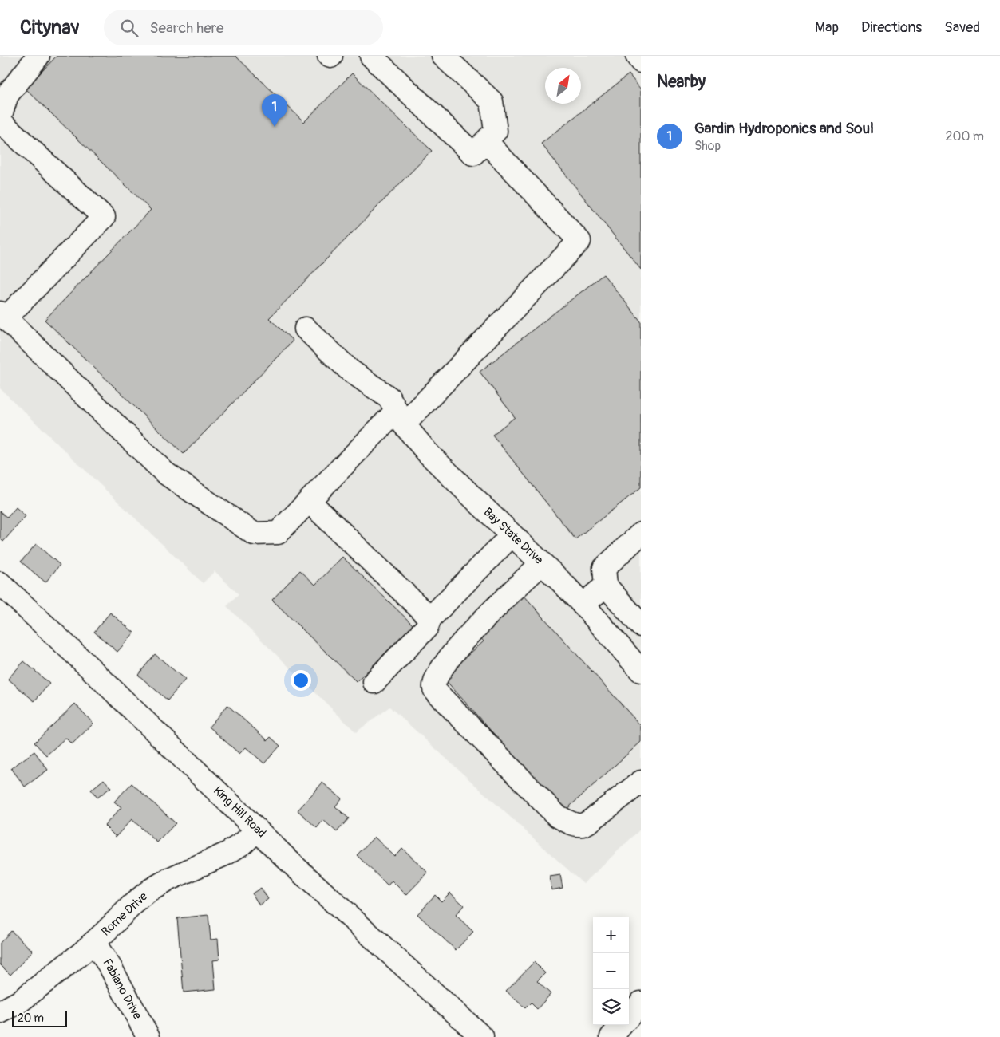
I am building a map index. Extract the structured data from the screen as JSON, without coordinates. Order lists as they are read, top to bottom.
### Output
{
  "streets": {
    "street": [
      "Bay State Drive",
      "King Hill Road",
      "Rome Drive",
      "Fabiano Drive"
    ]
  },
  "crossings": [
    ["King Hill Road", "Rome Drive"],
    ["Rome Drive", "Fabiano Drive"]
  ],
  "scale_bar": "20 m",
  "north": "top right",
  "page": {
    "header": "Citynav",
    "search": "Search here",
    "nav": ["Map", "Directions", "Saved"],
    "heading": "Nearby",
    "pins": "1",
    "list": [
      {
        "mark": "1",
        "name": "Gardin Hydroponics and Soul",
        "note": "Shop",
        "value": "200 m"
      }
    ],
    "map_buttons": ["+", "−"],
    "scale": "20 m"
  }
}
